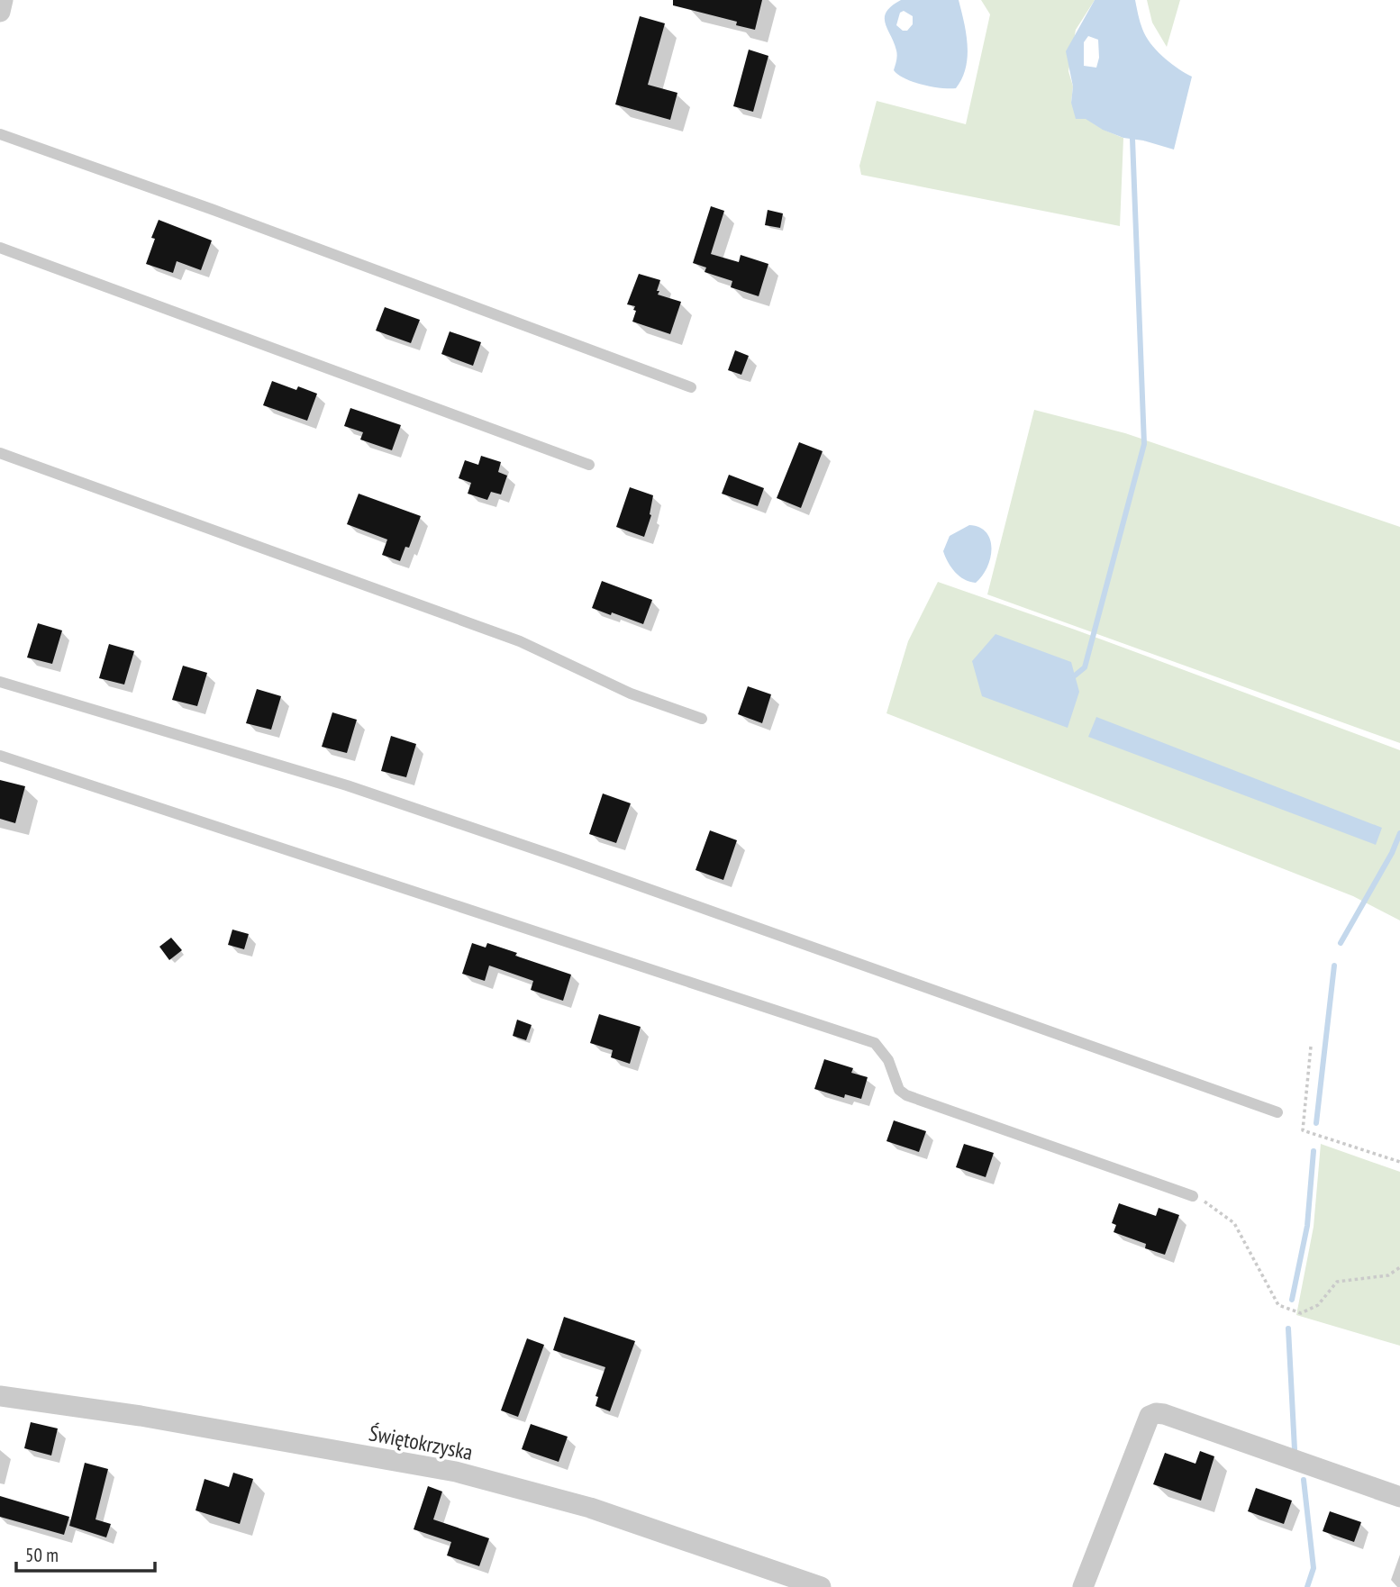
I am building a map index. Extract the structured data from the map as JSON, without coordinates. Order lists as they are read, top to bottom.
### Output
{
  "streets": {
    "street": ["Świętokrzyska"]
  },
  "scale_bar": "50 m"
}
